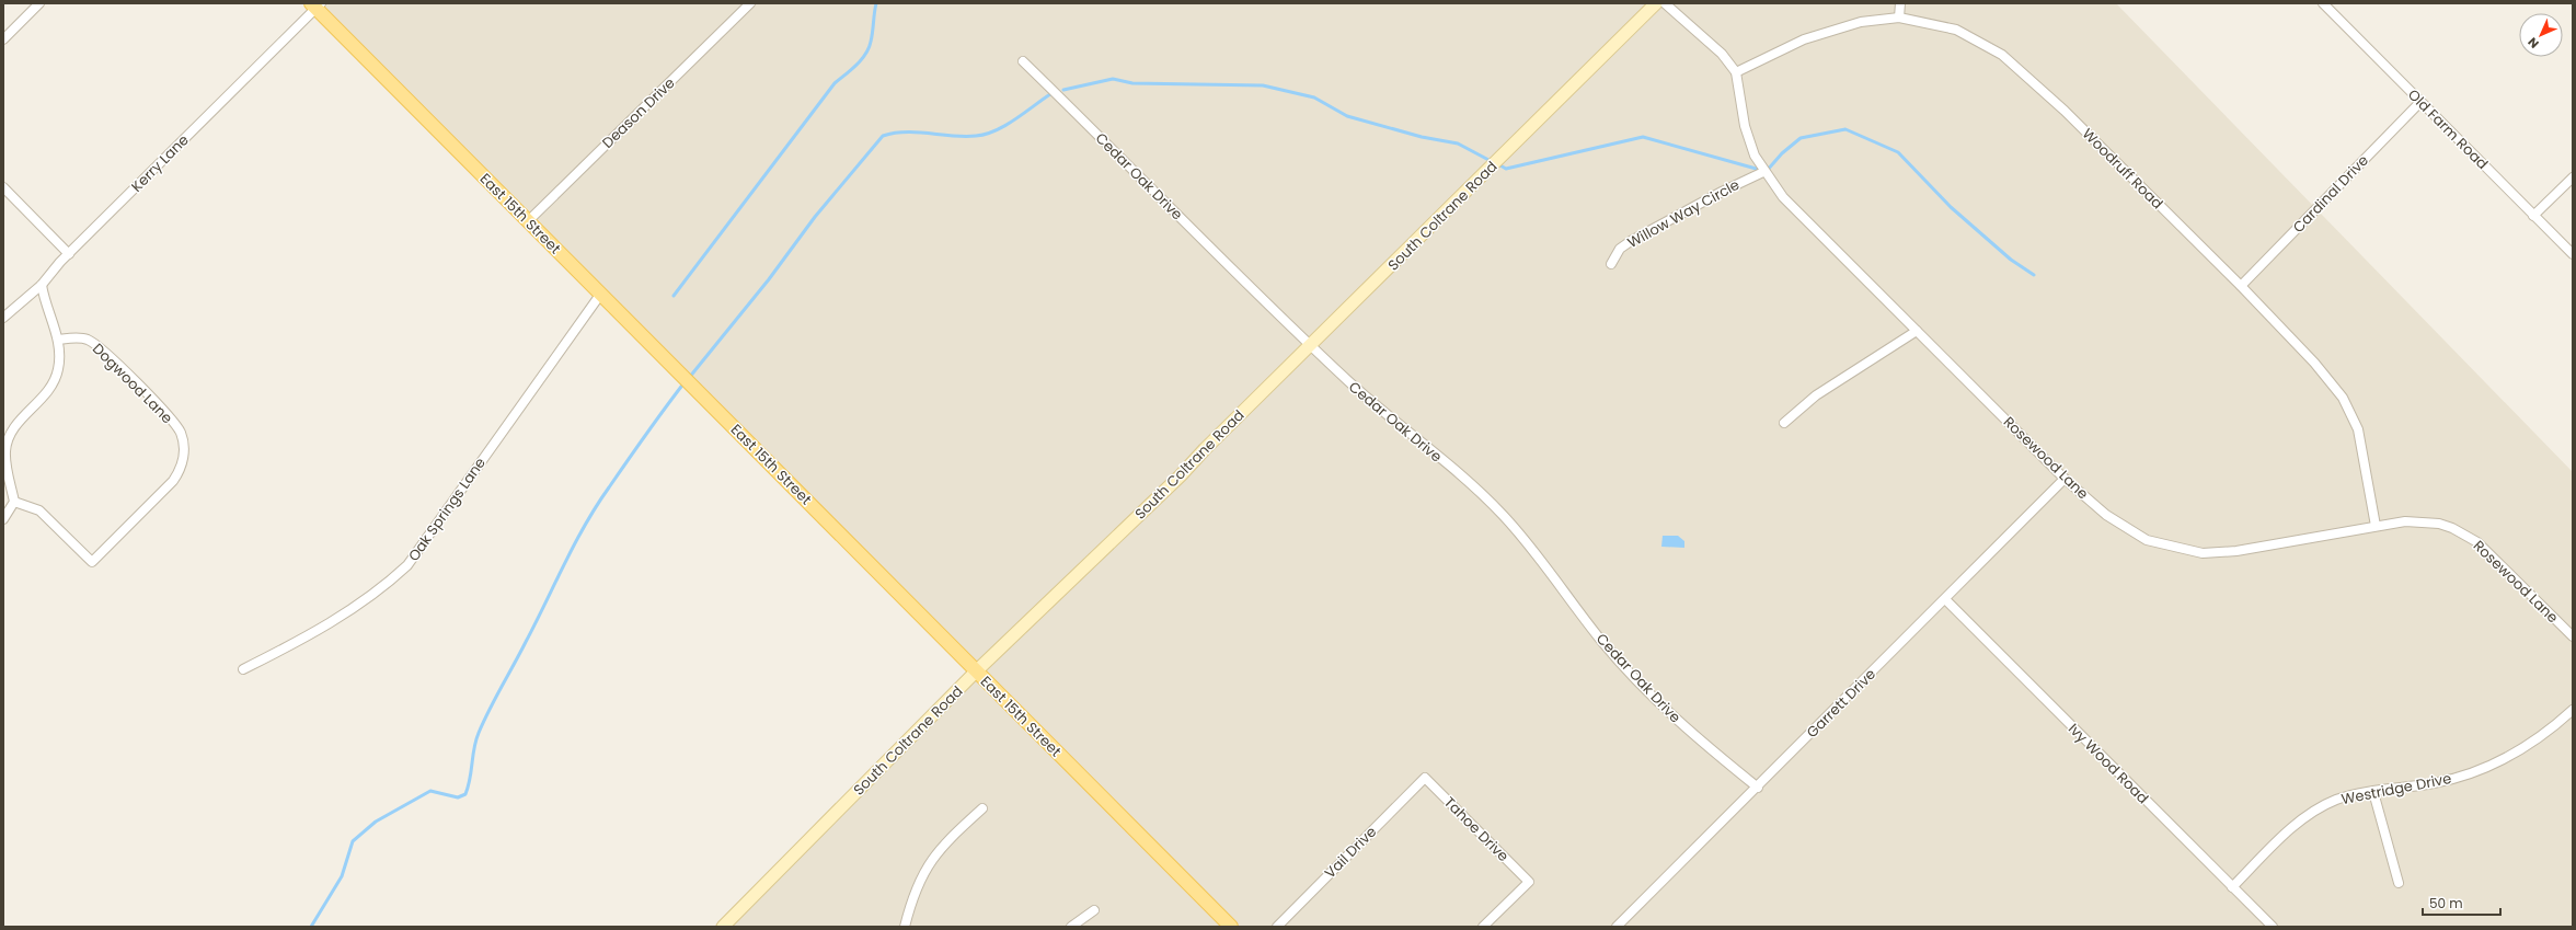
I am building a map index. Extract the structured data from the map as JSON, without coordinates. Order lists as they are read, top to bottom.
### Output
{
  "streets": {
    "main road": ["East 15th Street", "South Coltrane Road"],
    "street": [
      "Deason Drive",
      "Old Farm Road",
      "Kerry Lane",
      "Woodruff Road",
      "Cedar Oak Drive",
      "Cardinal Drive",
      "Willow Way Circle",
      "Dogwood Lane",
      "Rosewood Lane",
      "Oak Springs Lane",
      "Garrett Drive",
      "Ivy Wood Road",
      "Westridge Drive",
      "Tahoe Drive",
      "Vail Drive"
    ]
  },
  "crossings": [
    ["Deason Drive", "East 15th Street"],
    ["Old Farm Road", "Cardinal Drive"],
    ["Kerry Lane", "East 15th Street"],
    ["Woodruff Road", "Cardinal Drive"],
    ["Woodruff Road", "Rosewood Lane"],
    ["Cedar Oak Drive", "South Coltrane Road"],
    ["Cedar Oak Drive", "Garrett Drive"],
    ["East 15th Street", "South Coltrane Road"],
    ["East 15th Street", "Oak Springs Lane"],
    ["Willow Way Circle", "Rosewood Lane"],
    ["Rosewood Lane", "Garrett Drive"],
    ["Garrett Drive", "Ivy Wood Road"],
    ["Ivy Wood Road", "Westridge Drive"],
    ["Tahoe Drive", "Vail Drive"]
  ],
  "scale_bar": "50 m",
  "north": "bottom left"
}
